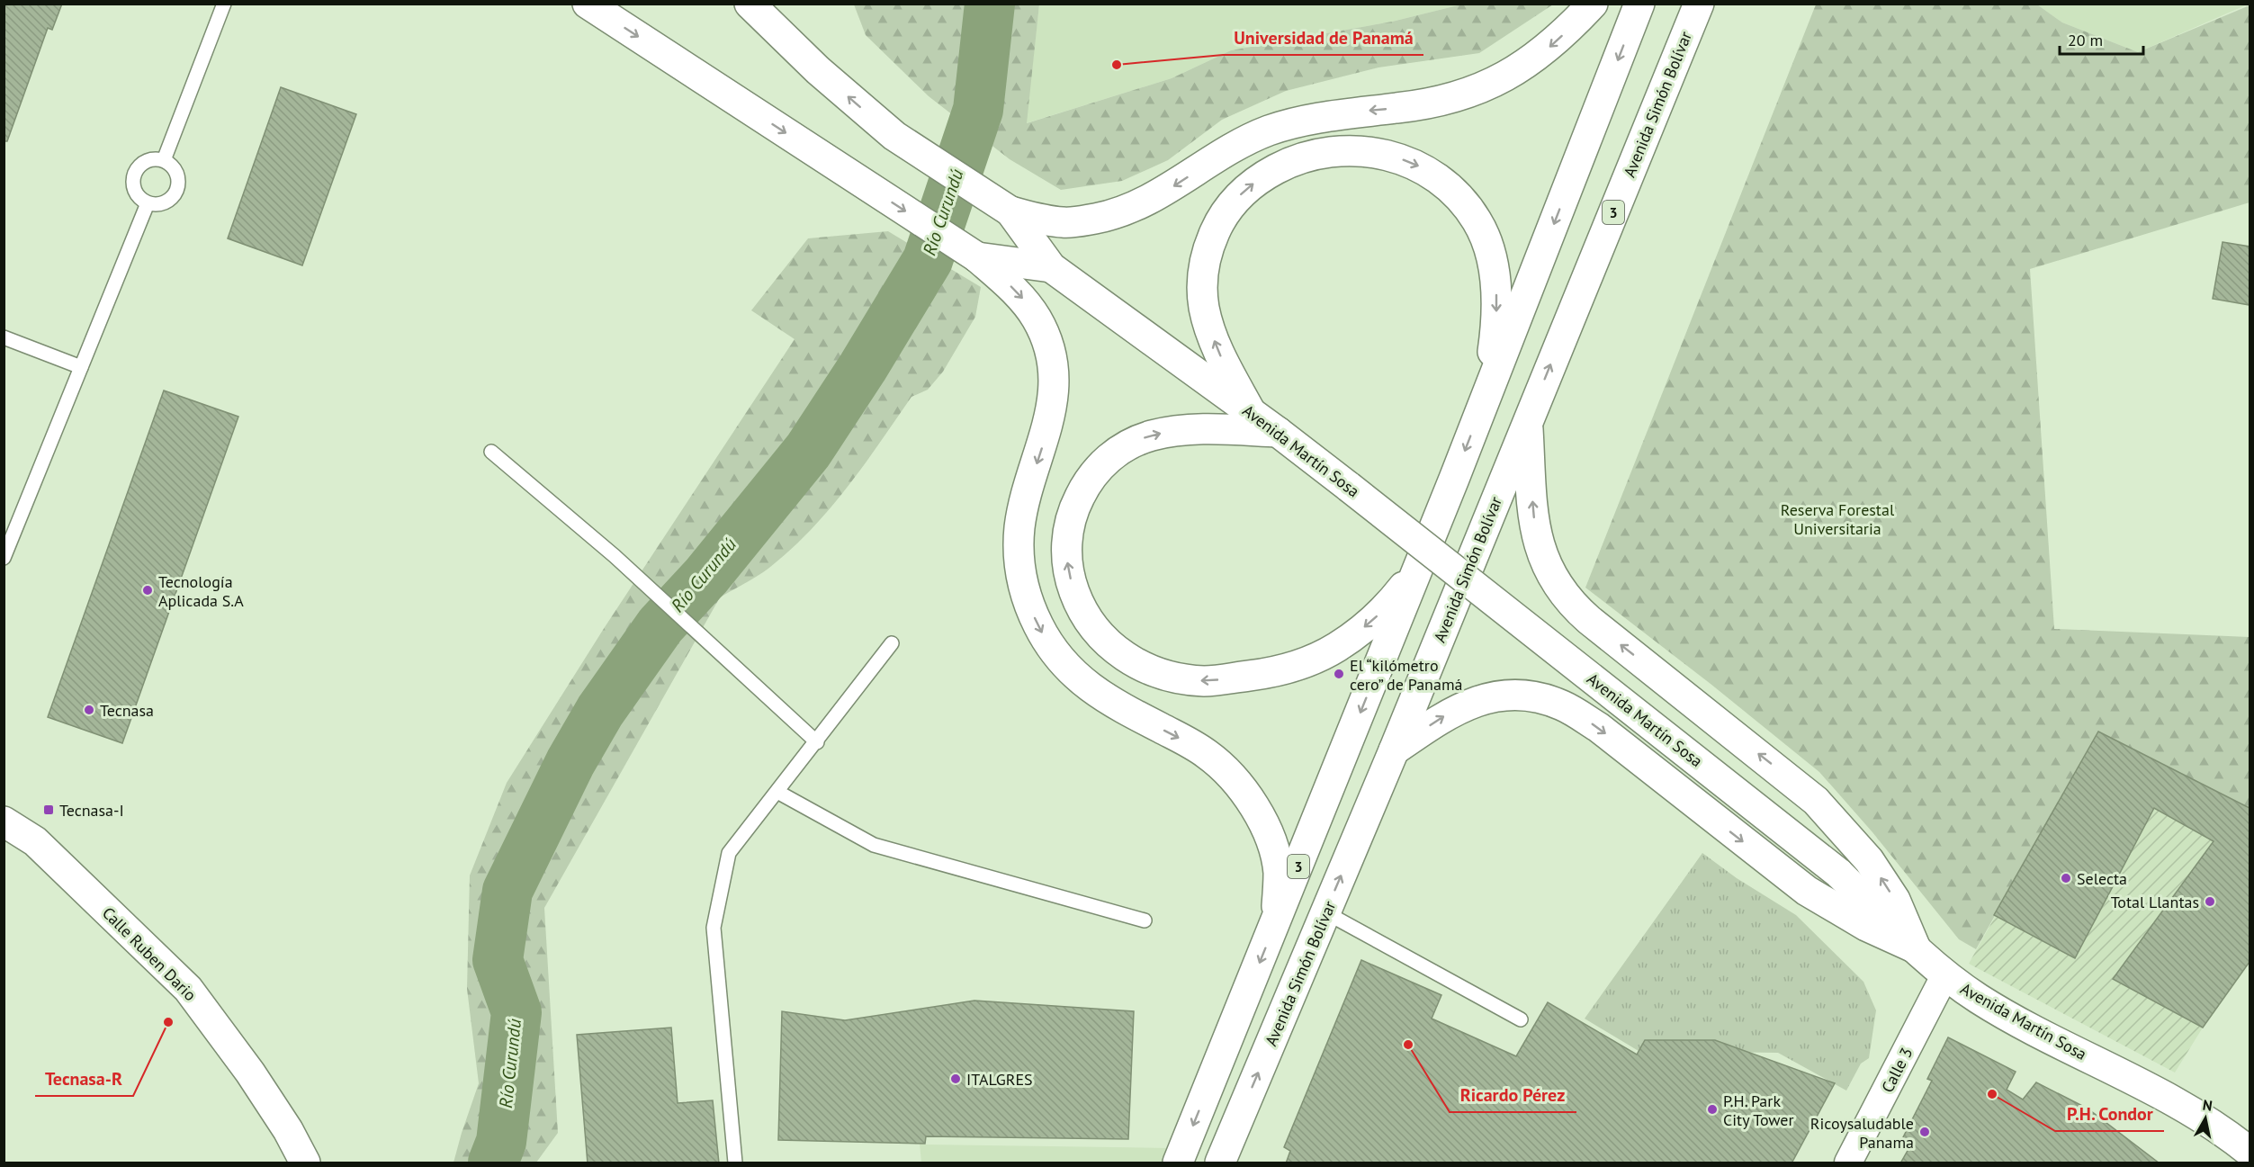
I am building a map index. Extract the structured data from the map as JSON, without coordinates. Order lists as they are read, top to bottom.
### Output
{
  "streets": {
    "main road": [
      "Avenida Simón Bolívar",
      "3",
      "Avenida Martín Sosa",
      "Calle Ruben Dario"
    ],
    "street": ["Calle 3"]
  },
  "crossings": [
    ["Avenida Martín Sosa", "Calle 3"]
  ],
  "water": ["Río Curundú"],
  "parks": ["Reserva Forestal Universitaria"],
  "places": {
    "other": [
      "Universidad de Panamá",
      "Tecnología Aplicada S.A",
      "El “kilómetro cero” de Panamá",
      "Tecnasa",
      "Selecta",
      "Total Llantas",
      "Tecnasa-R",
      "Ricardo Pérez",
      "ITALGRES",
      "P.H. Condor",
      "P.H. Park City Tower",
      "Ricoysaludable Panama"
    ],
    "transit": ["Tecnasa-I"]
  },
  "scale_bar": "20 m",
  "north": "top"
}
